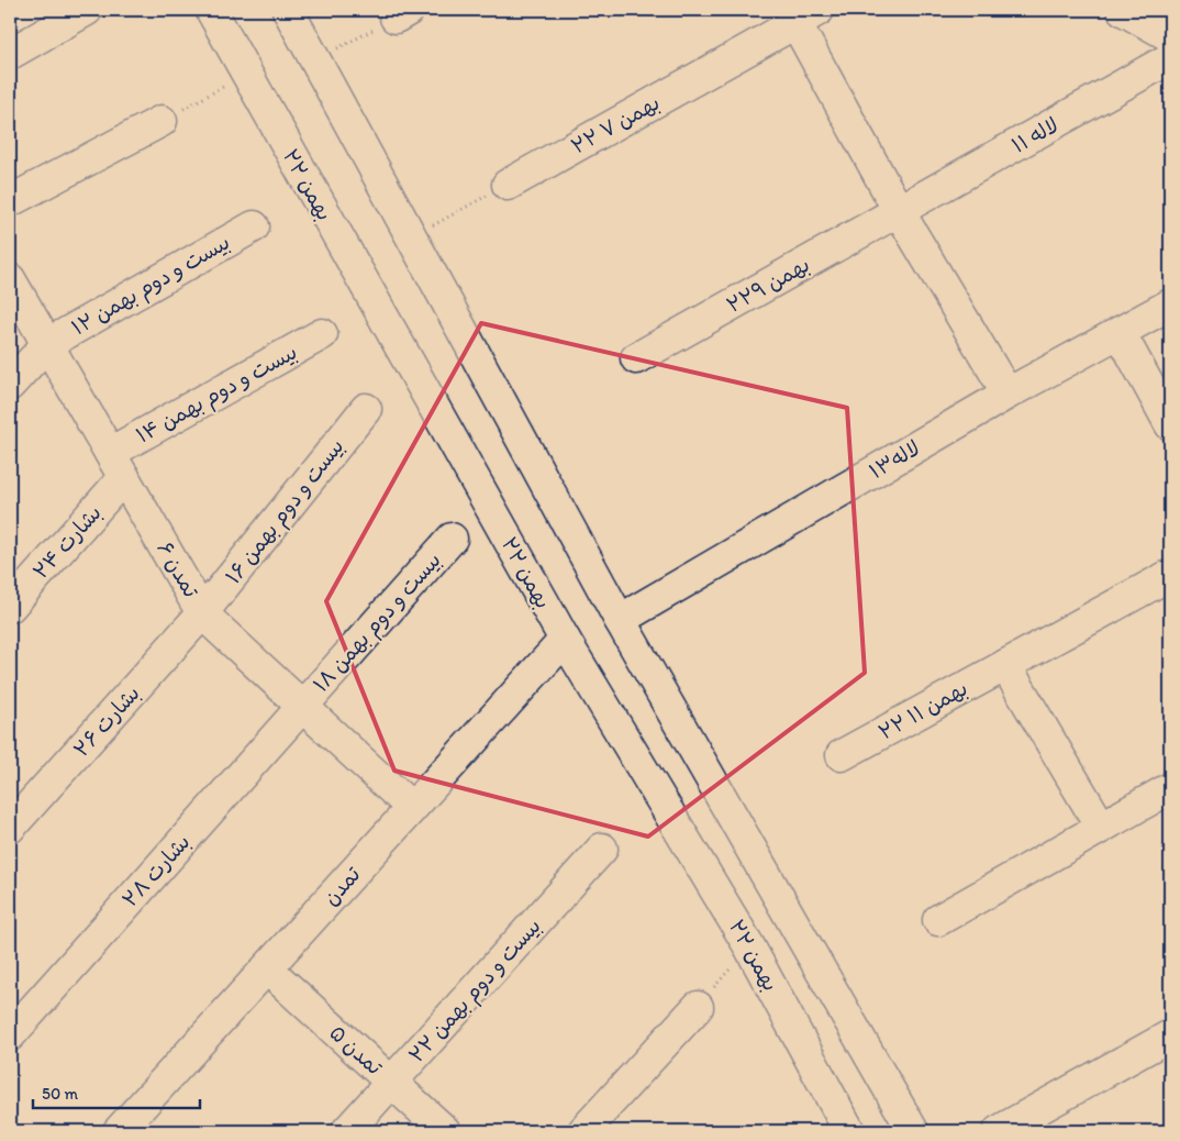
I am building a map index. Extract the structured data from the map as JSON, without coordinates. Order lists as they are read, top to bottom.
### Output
{
  "streets": {
    "street": [
      "۲۲ بهمن ۷",
      "لاله ۱۱",
      "۲۲ بهمن",
      "بیست و دوم بهمن ۱۲",
      "۲۲بهمن ۹",
      "بیست و دوم بهمن ۱۴",
      "لاله۱۳",
      "بیست و دوم بهمن ۱۶",
      "بشارت ۲۴",
      "تمدن ۶",
      "بیست و دوم بهمن ۱۸",
      "۲۲ بهمن ۱۱",
      "بشارت ۲۶",
      "بشارت ۲۸",
      "تمدن",
      "بیست و دوم بهمن ۲۲",
      "تمدن ۵"
    ]
  },
  "crossings": [
    ["لاله ۱۱", "۲۲بهمن ۹"],
    ["۲۲ بهمن", "تمدن"],
    ["بیست و دوم بهمن ۱۲", "تمدن ۶"],
    ["بیست و دوم بهمن ۱۴", "بشارت ۲۴"],
    ["بیست و دوم بهمن ۱۴", "تمدن ۶"],
    ["بیست و دوم بهمن ۱۶", "تمدن ۶"],
    ["بیست و دوم بهمن ۱۶", "بشارت ۲۶"],
    ["بشارت ۲۴", "تمدن ۶"],
    ["تمدن ۶", "بیست و دوم بهمن ۱۸"],
    ["تمدن ۶", "بشارت ۲۶"],
    ["تمدن ۶", "بشارت ۲۸"],
    ["تمدن ۶", "تمدن"],
    ["بیست و دوم بهمن ۱۸", "بشارت ۲۸"],
    ["تمدن", "تمدن ۵"],
    ["بیست و دوم بهمن ۲۲", "تمدن ۵"]
  ],
  "scale_bar": "50 m"
}
